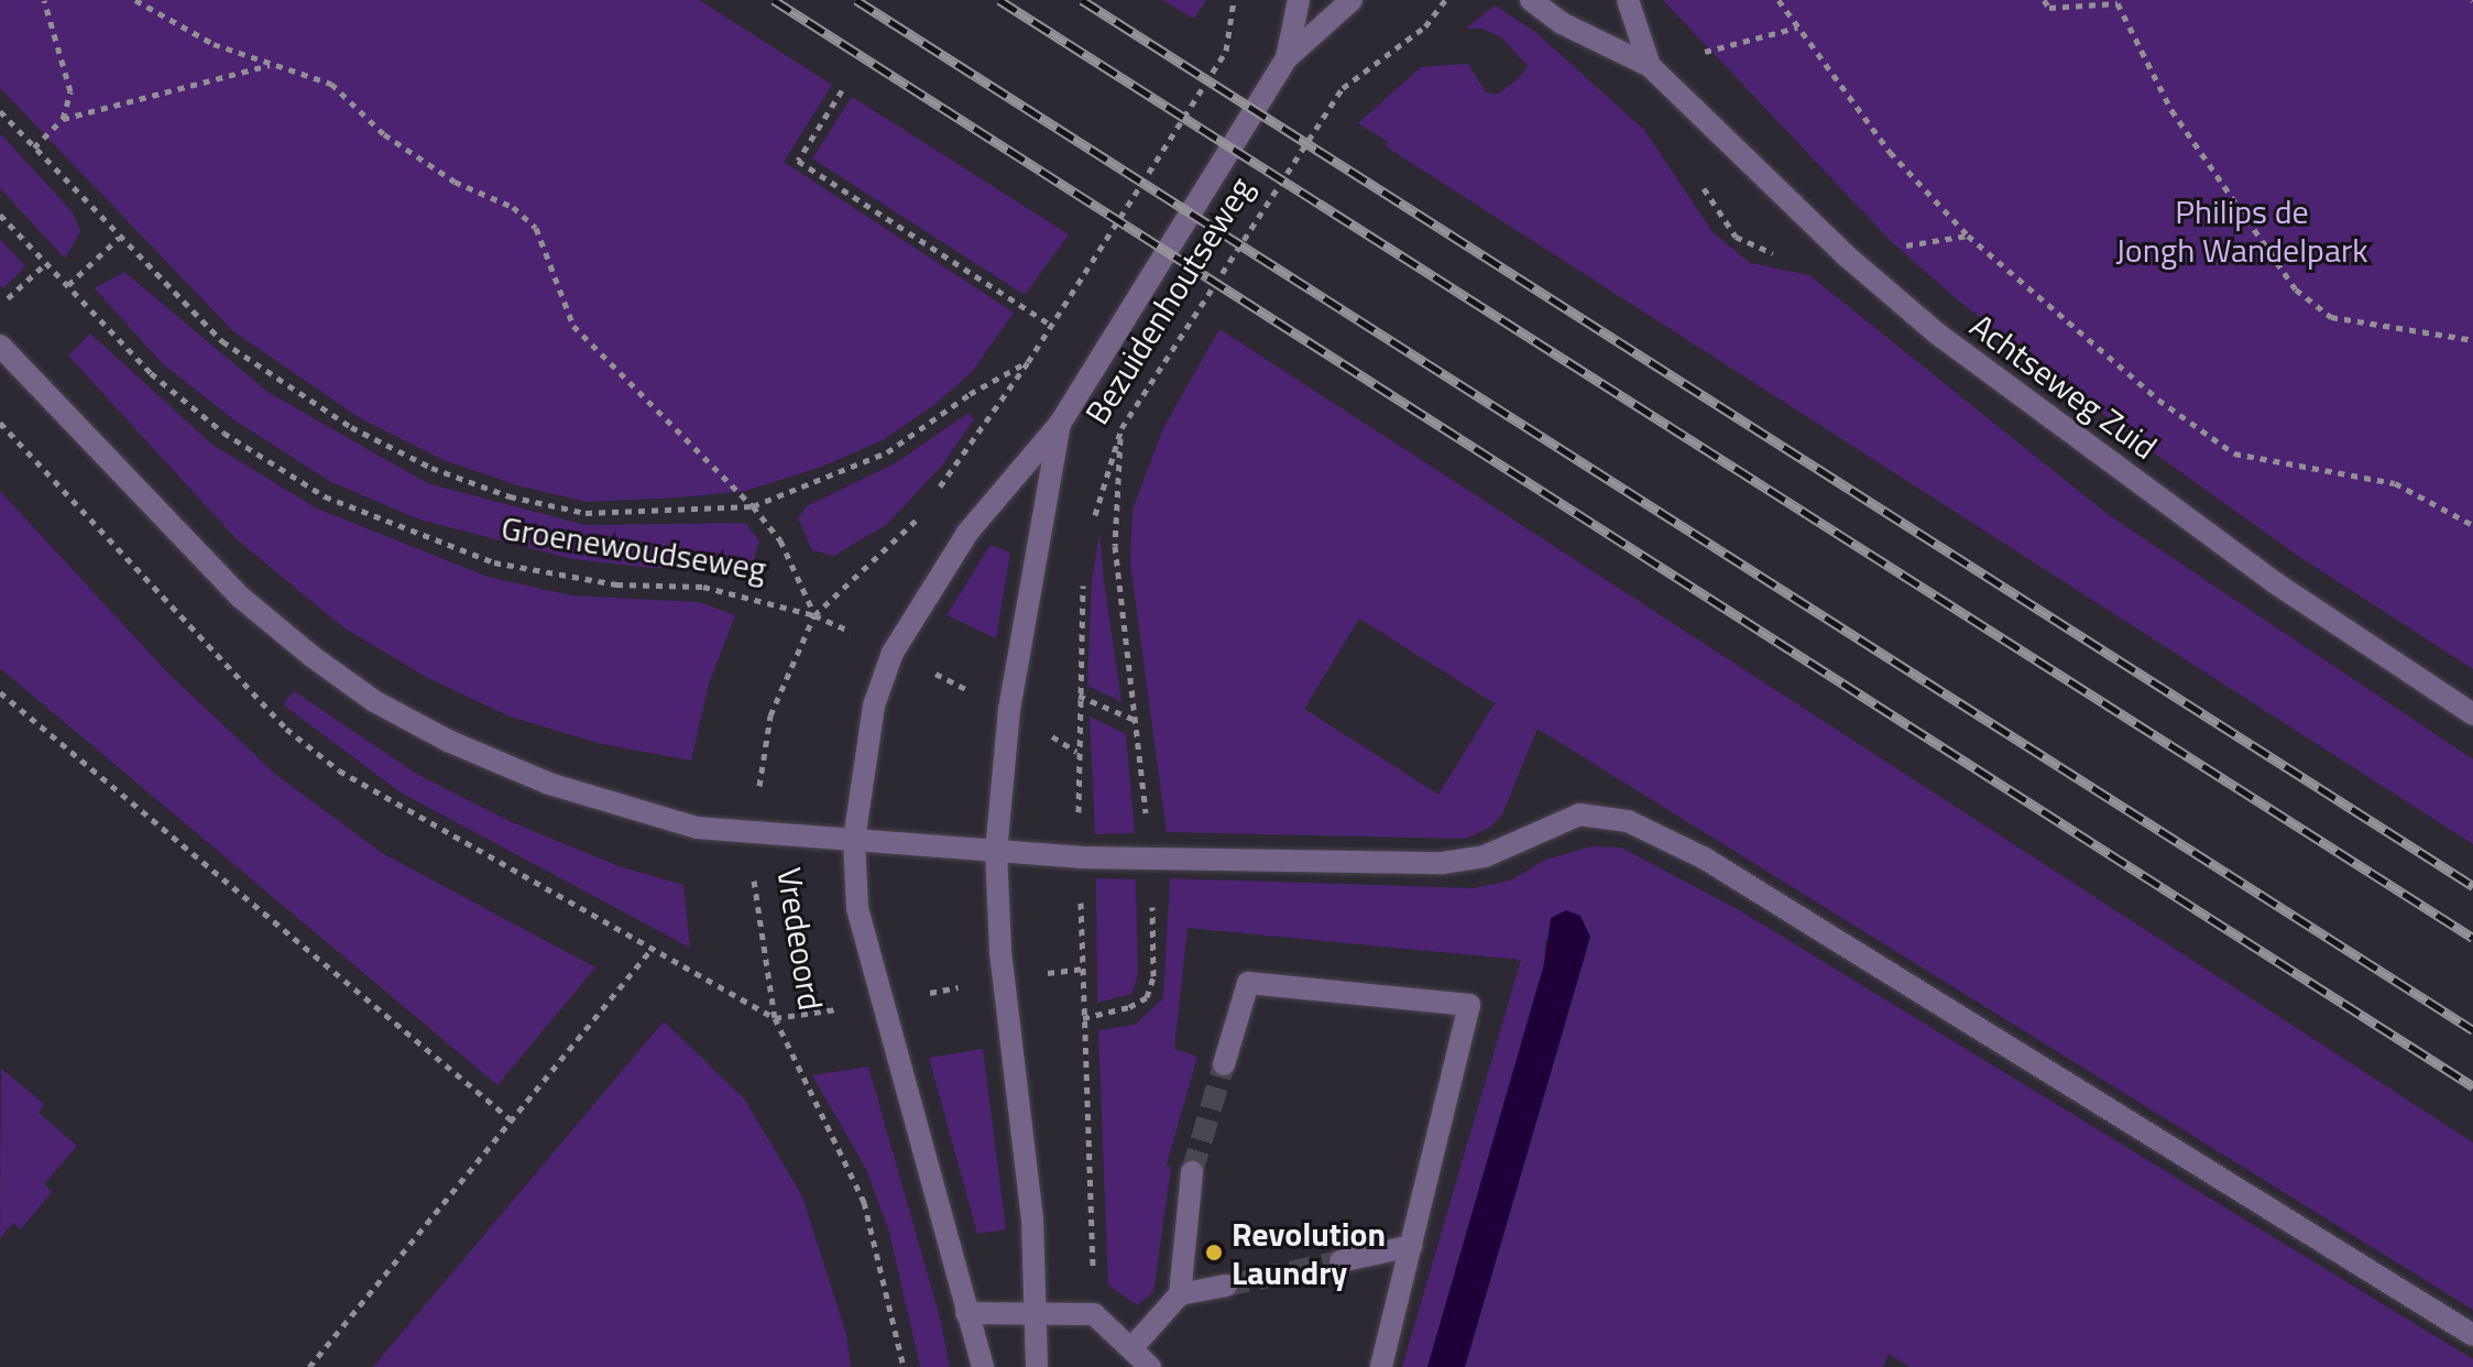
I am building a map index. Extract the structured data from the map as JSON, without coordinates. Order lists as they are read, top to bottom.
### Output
{
  "streets": {
    "street": ["Bezuidenhoutseweg", "Achtseweg Zuid", "Vredeoord"],
    "path": ["Groenewoudseweg"]
  },
  "crossings": [
    ["Bezuidenhoutseweg", "Groenewoudseweg"],
    ["Bezuidenhoutseweg", "Vredeoord"],
    ["Groenewoudseweg", "Vredeoord"]
  ],
  "parks": ["Philips de Jongh Wandelpark"],
  "places": ["Revolution Laundry"]
}
